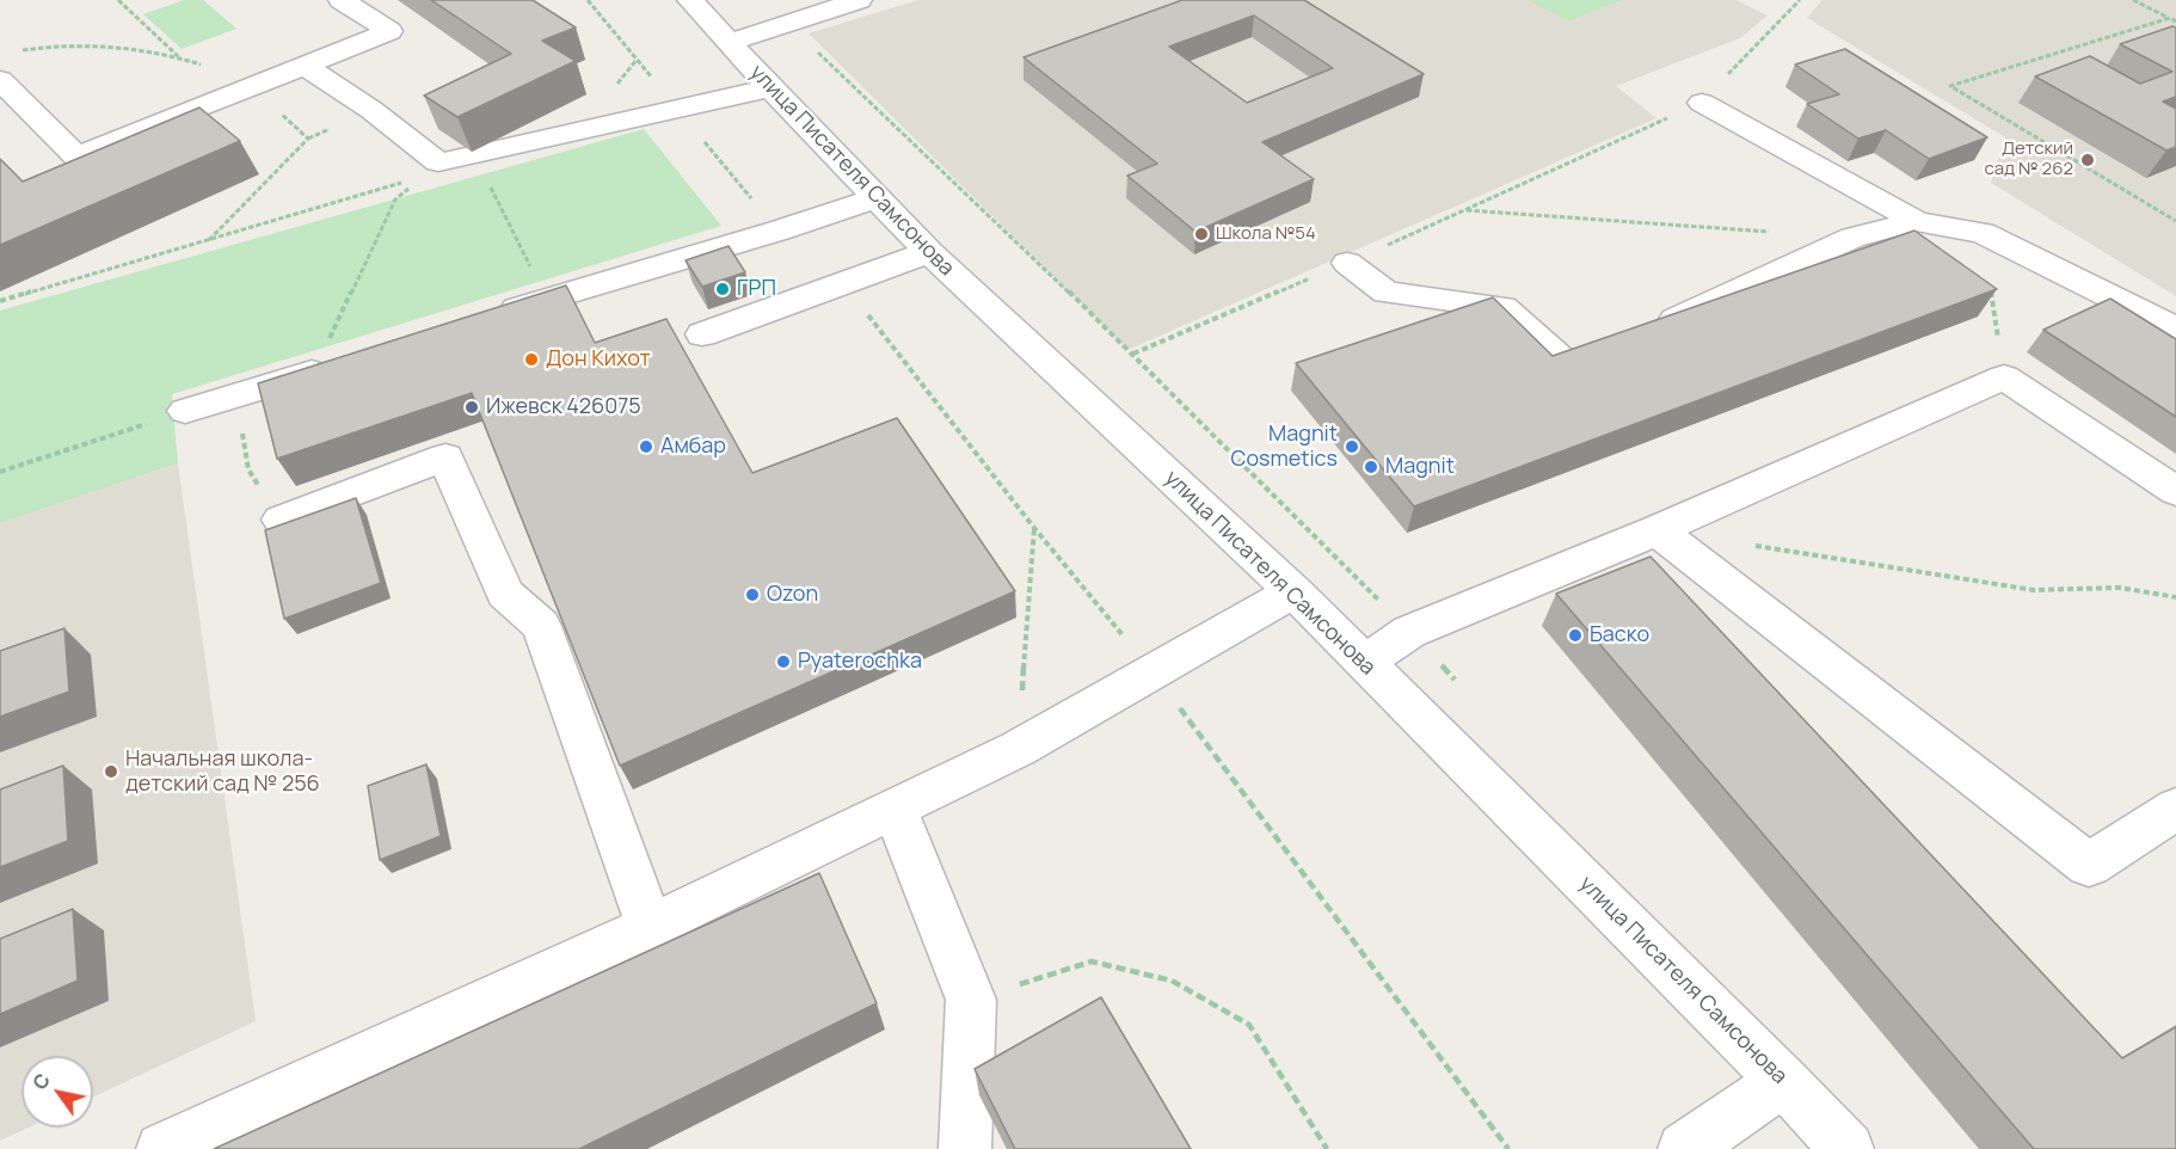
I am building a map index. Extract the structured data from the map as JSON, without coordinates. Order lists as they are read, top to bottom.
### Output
{
  "streets": {
    "street": ["улица Писателя Самсонова"]
  },
  "places": [
    "Детский сад № 262",
    "Школа №54",
    "ГРП",
    "Дон Кихот",
    "Ижевск 426075",
    "Амбар",
    "Magnit Cosmetics",
    "Magnit",
    "Ozon",
    "Баско",
    "Pyaterochka",
    "Начальная школа- детский сад № 256"
  ],
  "north": "top left"
}
